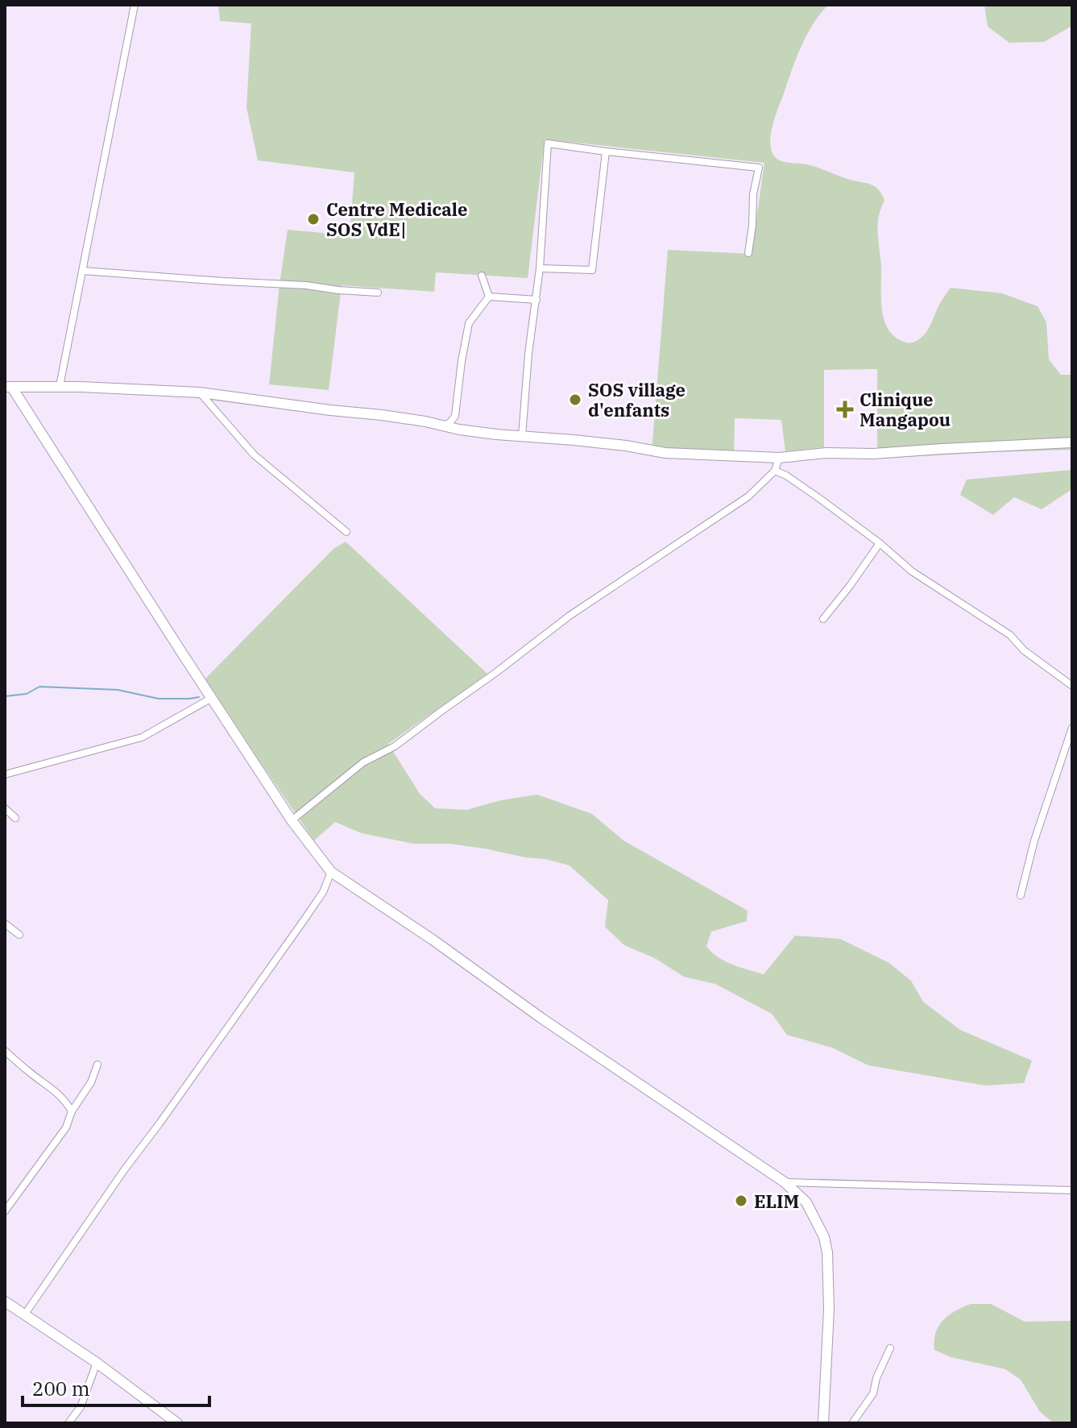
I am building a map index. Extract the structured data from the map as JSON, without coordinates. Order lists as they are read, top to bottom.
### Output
{
  "places": {
    "other": ["Centre Medicale SOS VdE|", "SOS village d'enfants", "ELIM"],
    "health": ["Clinique Mangapou"]
  },
  "scale_bar": "200 m"
}
